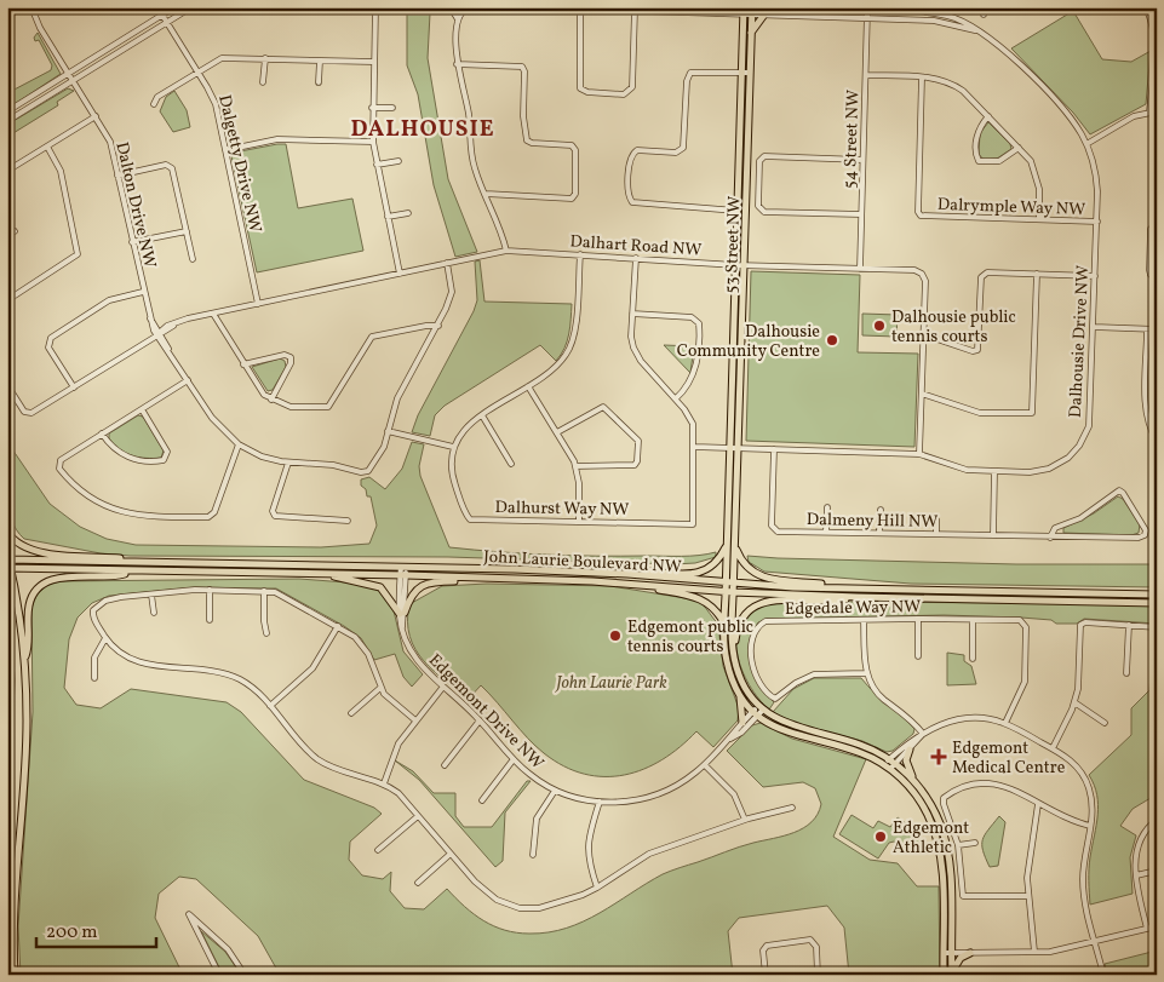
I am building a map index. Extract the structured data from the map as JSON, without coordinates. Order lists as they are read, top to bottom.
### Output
{
  "streets": {
    "main road": ["53 Street NW", "John Laurie Boulevard NW"],
    "street": [
      "54 Street NW",
      "Dalgetty Drive NW",
      "Dalton Drive NW",
      "Dalrymple Way NW",
      "Dalhart Road NW",
      "Dalhousie Drive NW",
      "Dalhurst Way NW",
      "Dalmeny Hill NW",
      "Edgedale Way NW",
      "Edgemont Drive NW"
    ]
  },
  "crossings": [
    ["54 Street NW", "Dalhart Road NW"],
    ["54 Street NW", "Dalhousie Drive NW"],
    ["Dalgetty Drive NW", "Dalhart Road NW"],
    ["Dalton Drive NW", "Dalhart Road NW"],
    ["Dalrymple Way NW", "Dalhousie Drive NW"],
    ["Dalhart Road NW", "53 Street NW"],
    ["Dalhart Road NW", "Dalhousie Drive NW"],
    ["Dalhart Road NW", "Dalhurst Way NW"],
    ["53 Street NW", "Dalhousie Drive NW"],
    ["53 Street NW", "John Laurie Boulevard NW"],
    ["Dalhousie Drive NW", "Dalhurst Way NW"],
    ["Dalhousie Drive NW", "Dalmeny Hill NW"],
    ["John Laurie Boulevard NW", "Edgemont Drive NW"]
  ],
  "districts": ["DALHOUSIE"],
  "parks": ["John Laurie Park"],
  "places": {
    "other": [
      "Dalhousie public tennis courts",
      "Dalhousie Community Centre",
      "Edgemont public tennis courts",
      "Edgemont Athletic"
    ],
    "health": ["Edgemont Medical Centre"]
  },
  "scale_bar": "200 m"
}
